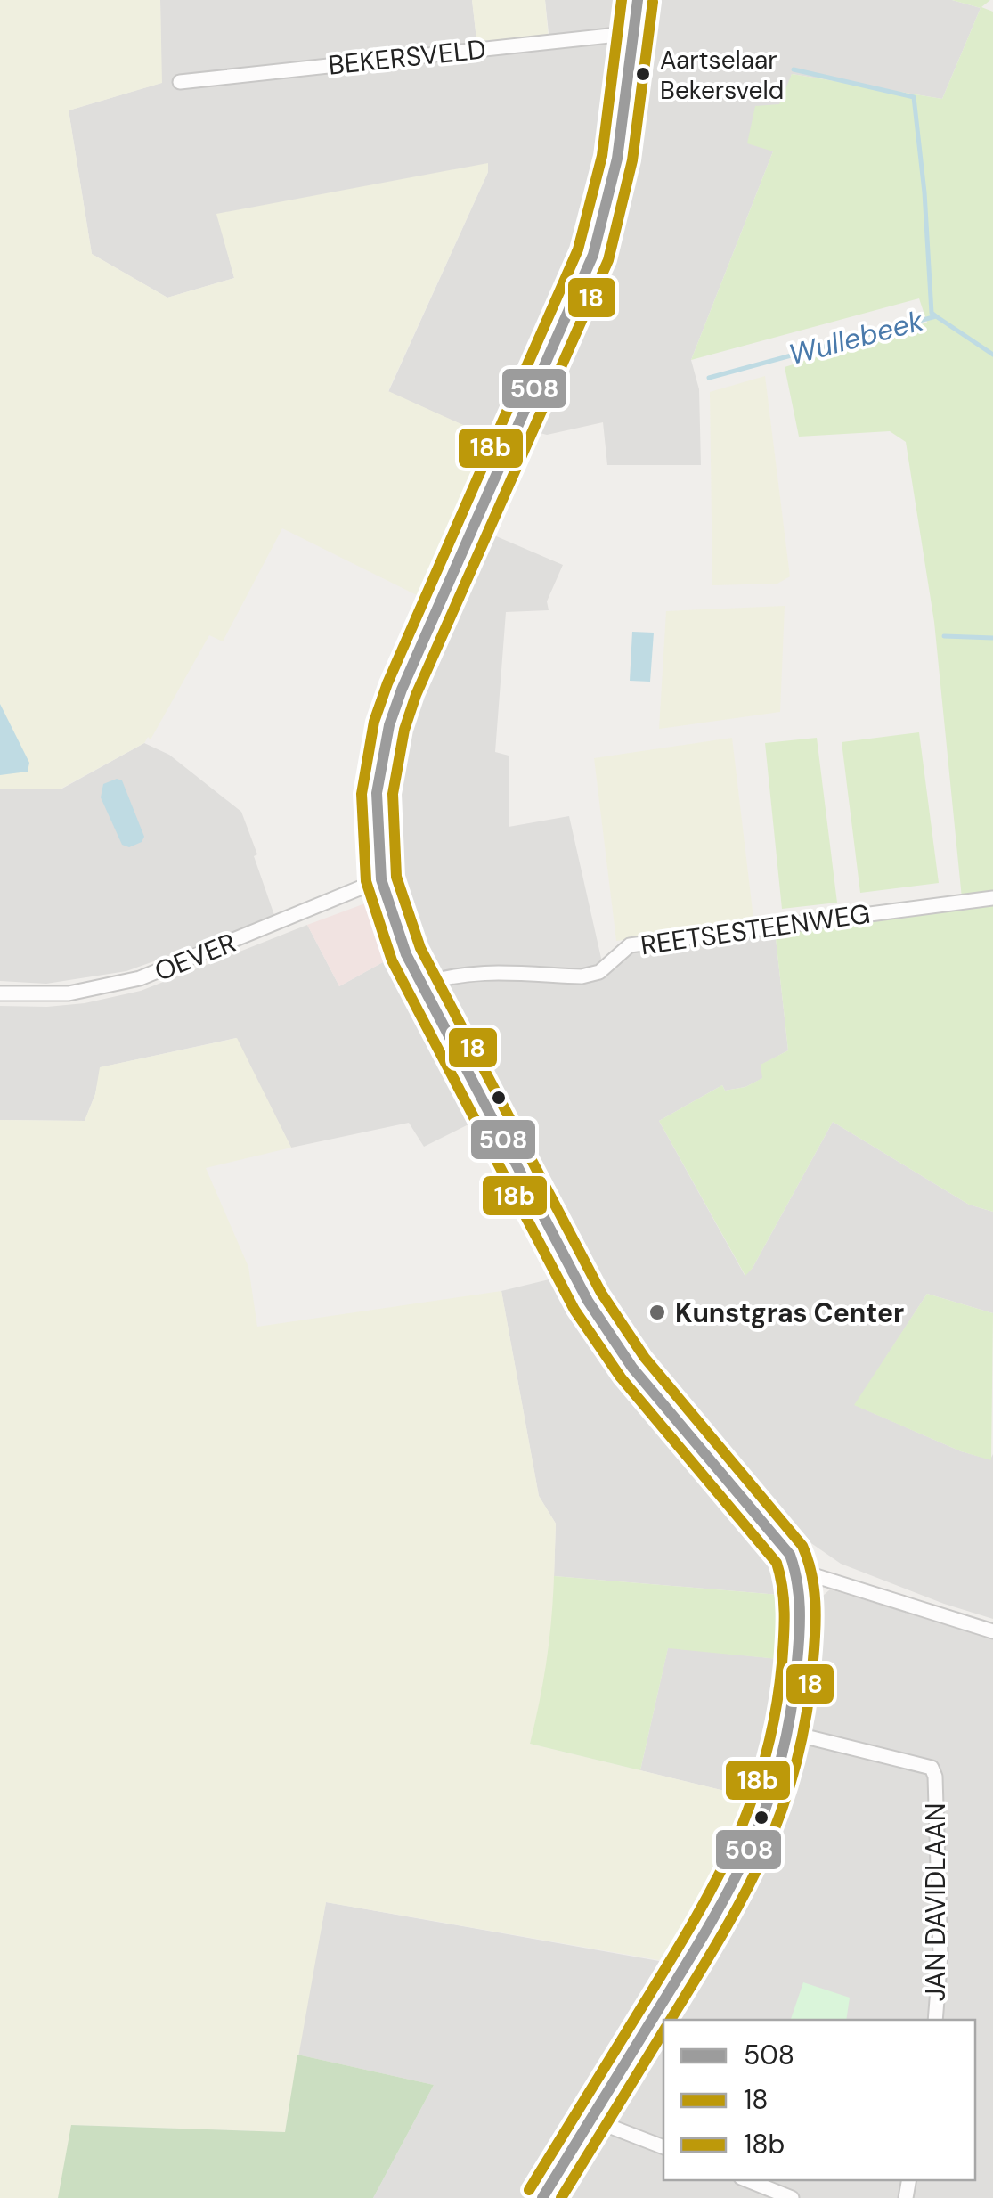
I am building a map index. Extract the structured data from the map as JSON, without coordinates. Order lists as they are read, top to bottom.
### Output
{
  "streets": {
    "street": [
      "BEKERSVELD",
      "REETSESTEENWEG",
      "OEVER",
      "JAN DAVIDLAAN"
    ]
  },
  "water": ["Wullebeek"],
  "places": ["Aartselaar Bekersveld", "Kunstgras Center"],
  "lines": ["transit line 508", "transit line 18b", "transit line 18"],
  "legend": ["508", "18", "18b"]
}
